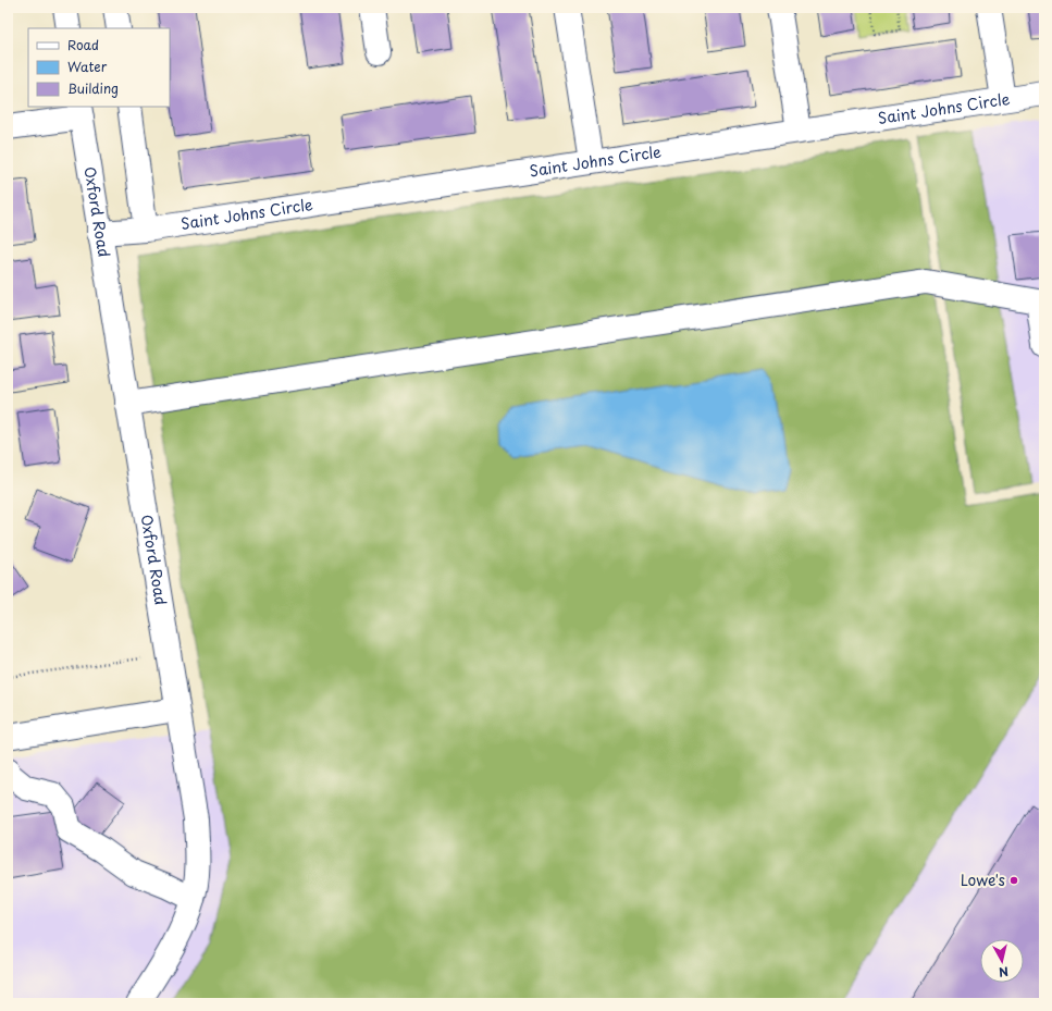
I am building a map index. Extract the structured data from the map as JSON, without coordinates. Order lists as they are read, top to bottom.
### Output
{
  "streets": {
    "street": ["Saint Johns Circle", "Oxford Road"]
  },
  "crossings": [
    ["Saint Johns Circle", "Oxford Road"]
  ],
  "places": ["Lowe's"],
  "legend": ["Road", "Water", "Building"],
  "north": "bottom"
}
